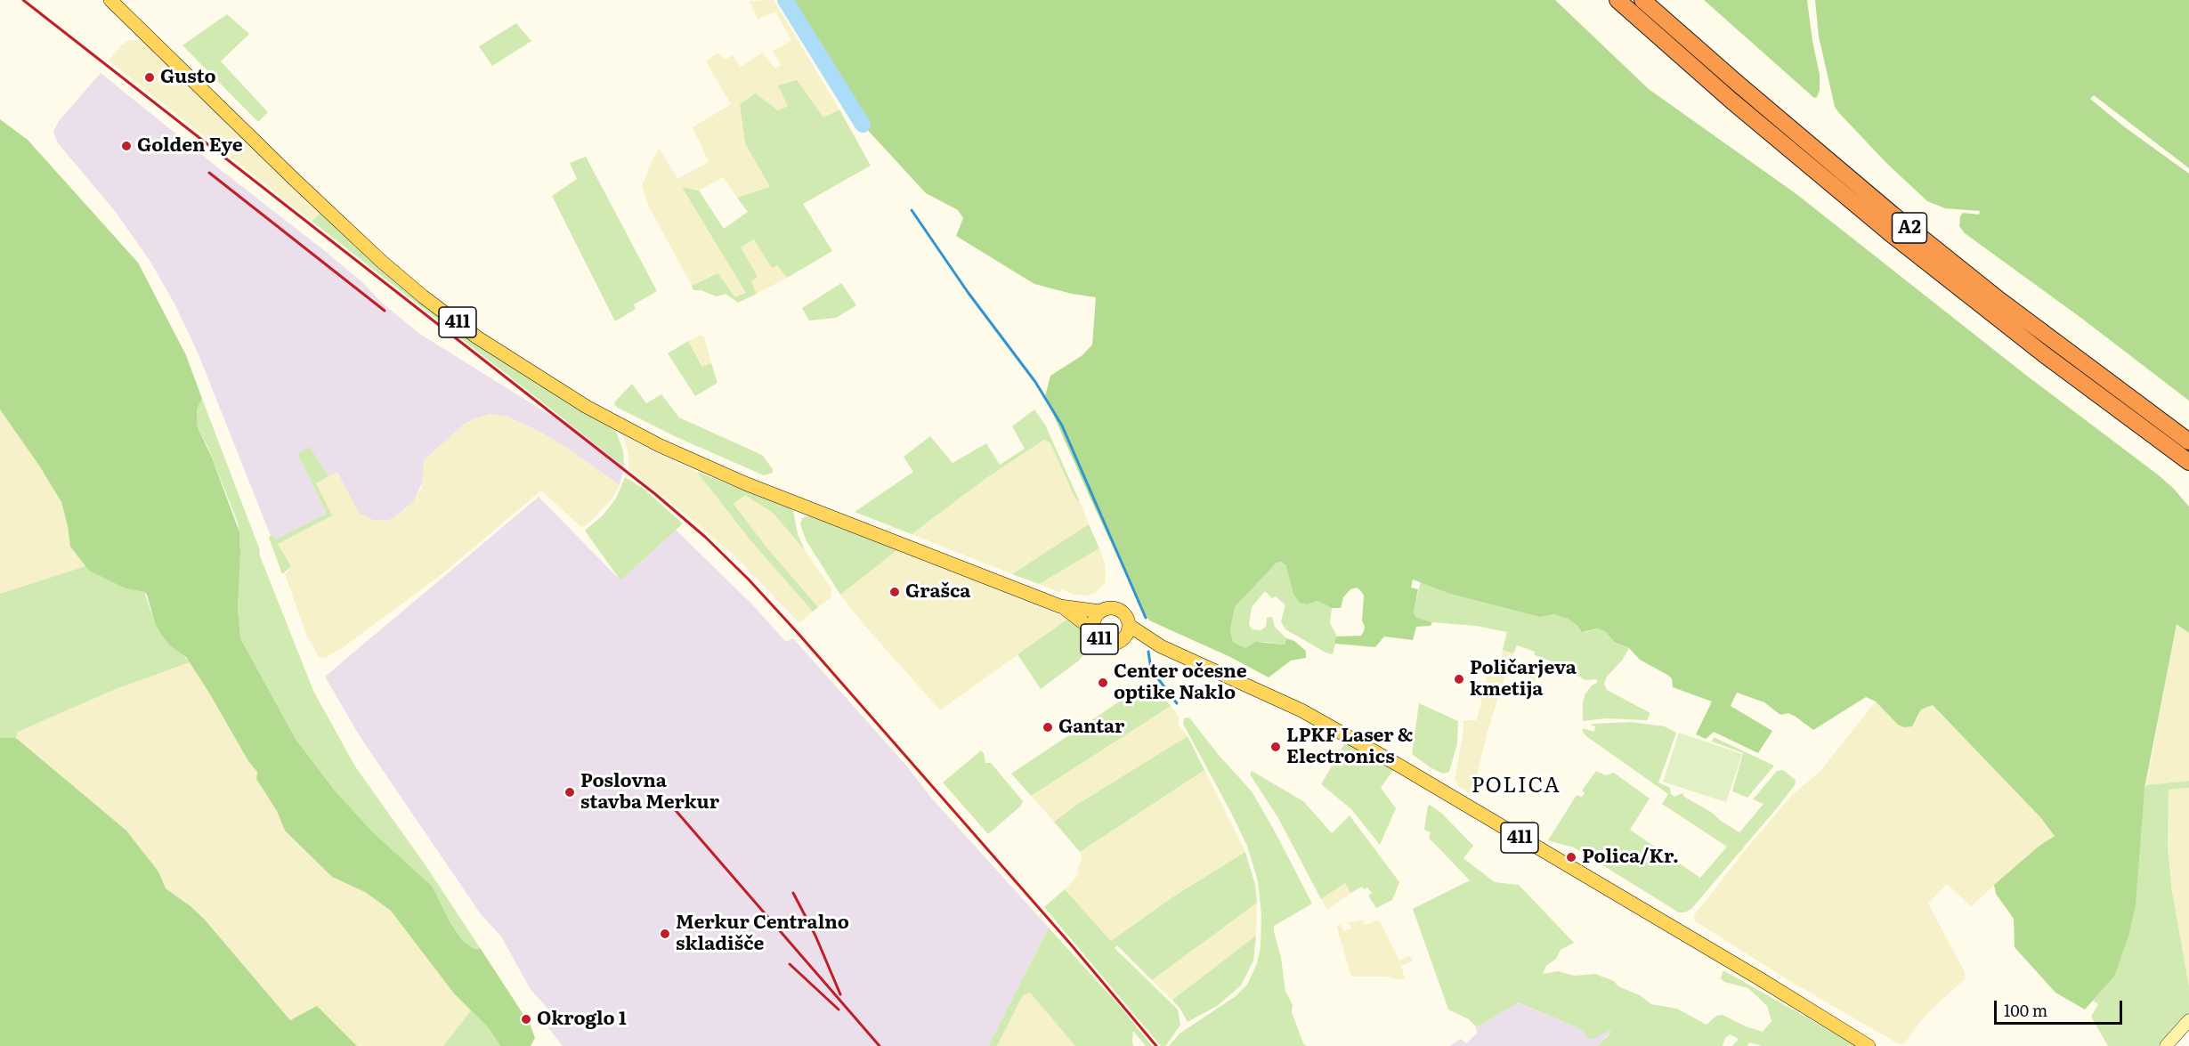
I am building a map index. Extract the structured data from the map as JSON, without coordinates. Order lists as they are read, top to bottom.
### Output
{
  "streets": {
    "highway": ["A2"],
    "main road": ["411"]
  },
  "districts": ["POLICA"],
  "places": [
    "Gusto",
    "Golden Eye",
    "Grašca",
    "Poličarjeva kmetija",
    "Center očesne optike Naklo",
    "Gantar",
    "LPKF Laser & Electronics",
    "Poslovna stavba Merkur",
    "Polica/Kr.",
    "Merkur Centralno skladišče",
    "Okroglo 1"
  ],
  "scale_bar": "100 m"
}
